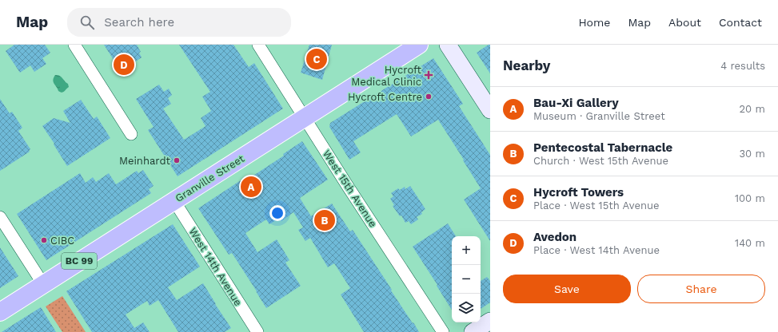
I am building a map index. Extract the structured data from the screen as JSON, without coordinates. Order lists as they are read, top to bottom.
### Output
{
  "streets": {
    "highway": ["Granville Street", "BC 99"],
    "street": ["West 15th Avenue", "West 14th Avenue"]
  },
  "crossings": [
    ["Granville Street", "West 15th Avenue"],
    ["Granville Street", "West 14th Avenue"]
  ],
  "places": {
    "health": ["Hycroft Medical Clinic"],
    "other": ["Hycroft Centre", "Meinhardt", "CIBC"]
  },
  "page": {
    "header": "Map",
    "search": "Search here",
    "nav": [
      "Home",
      "Map",
      "About",
      "Contact"
    ],
    "heading": ["Nearby", "4 results"],
    "pins": [
      "C",
      "D",
      "A",
      "B"
    ],
    "list": [
      {
        "mark": "A",
        "name": "Bau-Xi Gallery",
        "note": "Museum · Granville Street",
        "value": "20 m"
      },
      {
        "mark": "B",
        "name": "Pentecostal Tabernacle",
        "note": "Church · West 15th Avenue",
        "value": "30 m"
      },
      {
        "mark": "C",
        "name": "Hycroft Towers",
        "note": "Place · West 15th Avenue",
        "value": "100 m"
      },
      {
        "mark": "D",
        "name": "Avedon",
        "note": "Place · West 14th Avenue",
        "value": "140 m"
      }
    ],
    "map_buttons": ["+", "−"],
    "buttons": ["Save", "Share"]
  }
}
